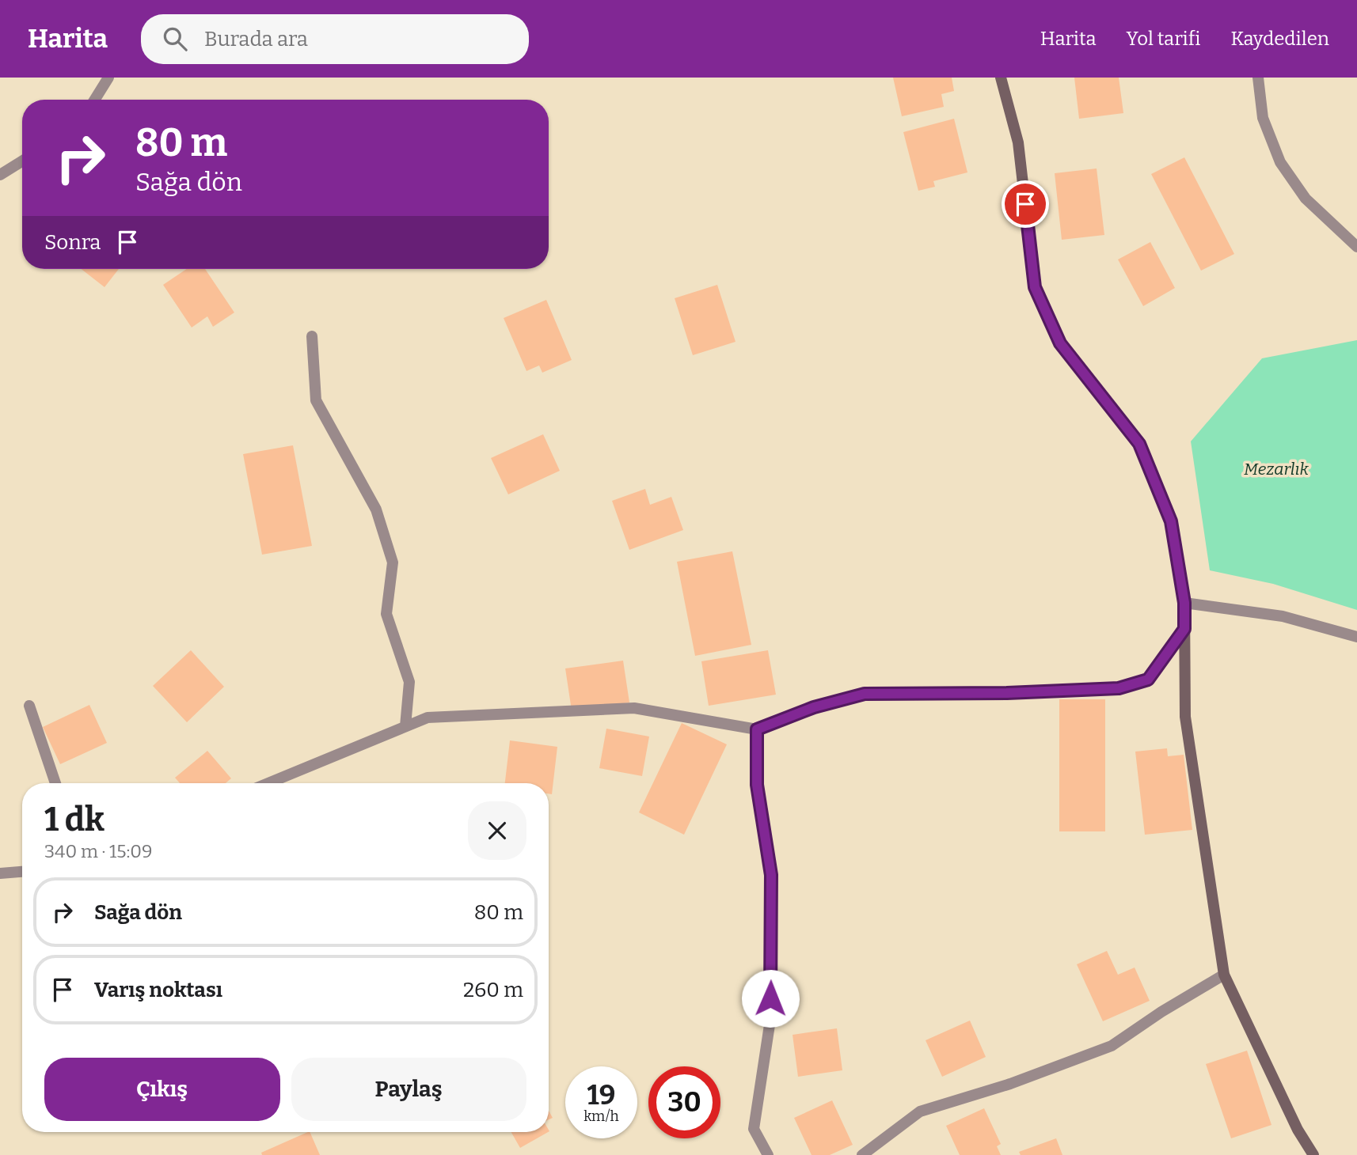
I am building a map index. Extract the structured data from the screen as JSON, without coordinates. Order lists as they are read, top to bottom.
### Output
{
  "parks": ["Mezarlık"],
  "page": {
    "header": "Harita",
    "search": "Burada ara",
    "nav": ["Harita", "Yol tarifi", "Kaydedilen"],
    "turn": ["80 m", "Sağa dön"],
    "then": "Sonra",
    "heading": ["1 dk", "340 m · 15:09"],
    "list": [
      {
        "name": "Sağa dön",
        "value": "80 m"
      },
      {
        "name": "Varış noktası",
        "value": "260 m"
      }
    ],
    "buttons": ["Çıkış", "Paylaş"],
    "speed": "19 km/h",
    "limit": "30"
  }
}
